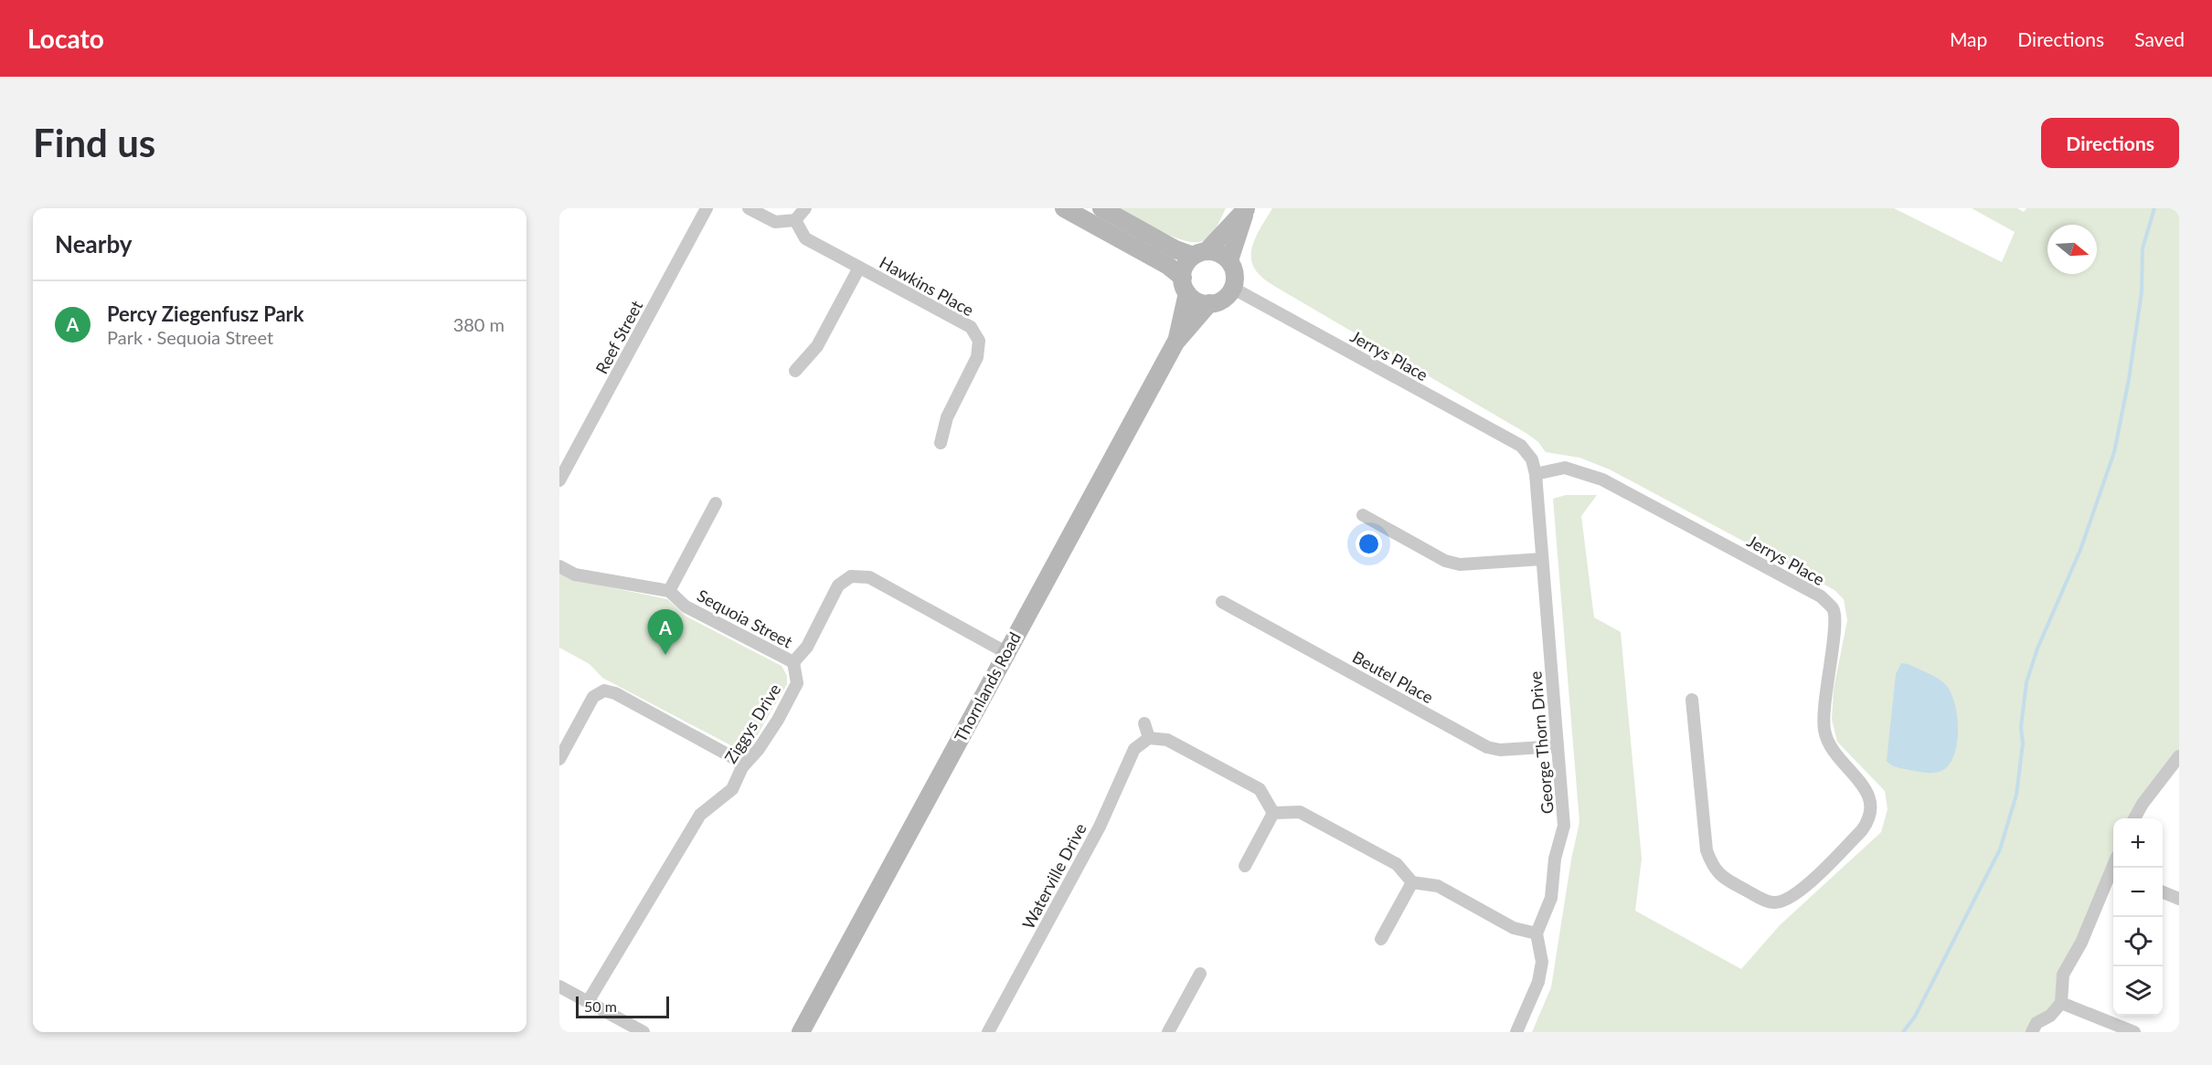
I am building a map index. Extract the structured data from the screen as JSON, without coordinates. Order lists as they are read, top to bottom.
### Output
{
  "streets": {
    "street": [
      "Hawkins Place",
      "Reef Street",
      "Jerrys Place",
      "Sequoia Street",
      "Beutel Place",
      "Thornlands Road",
      "Ziggys Drive",
      "George Thorn Drive",
      "Waterville Drive"
    ]
  },
  "crossings": [
    ["Jerrys Place", "Thornlands Road"],
    ["Jerrys Place", "George Thorn Drive"],
    ["Sequoia Street", "Ziggys Drive"],
    ["Beutel Place", "George Thorn Drive"]
  ],
  "scale_bar": "50 m",
  "north": "right",
  "page": {
    "header": "Locato",
    "nav": ["Map", "Directions", "Saved"],
    "buttons": "Directions",
    "title": "Find us",
    "heading": "Nearby",
    "list": [
      {
        "mark": "A",
        "name": "Percy Ziegenfusz Park",
        "note": "Park · Sequoia Street",
        "value": "380 m"
      }
    ],
    "pins": "A",
    "map_buttons": ["+", "−"],
    "scale": "50 m"
  }
}
